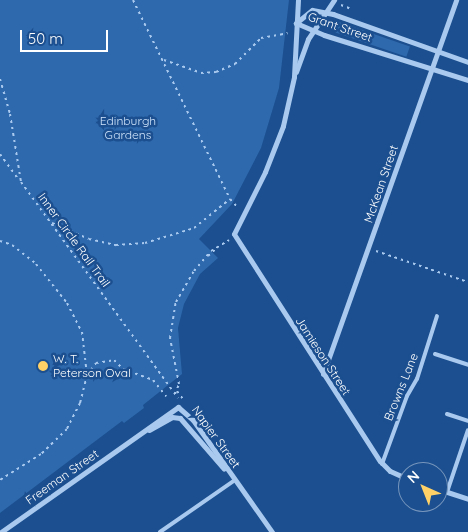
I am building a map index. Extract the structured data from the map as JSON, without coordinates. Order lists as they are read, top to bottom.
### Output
{
  "streets": {
    "street": [
      "Grant Street",
      "McKean Street",
      "Jamieson Street",
      "Napier Street",
      "Freeman Street"
    ],
    "lane": ["Browns Lane"],
    "path": ["Inner Circle Rail Trail"]
  },
  "crossings": [
    ["Grant Street", "McKean Street"],
    ["McKean Street", "Jamieson Street"],
    ["Inner Circle Rail Trail", "Jamieson Street"],
    ["Jamieson Street", "Browns Lane"],
    ["Napier Street", "Freeman Street"]
  ],
  "parks": ["Edinburgh Gardens"],
  "places": ["W. T. Peterson Oval"],
  "scale_bar": "50 m",
  "north": "top left"
}
